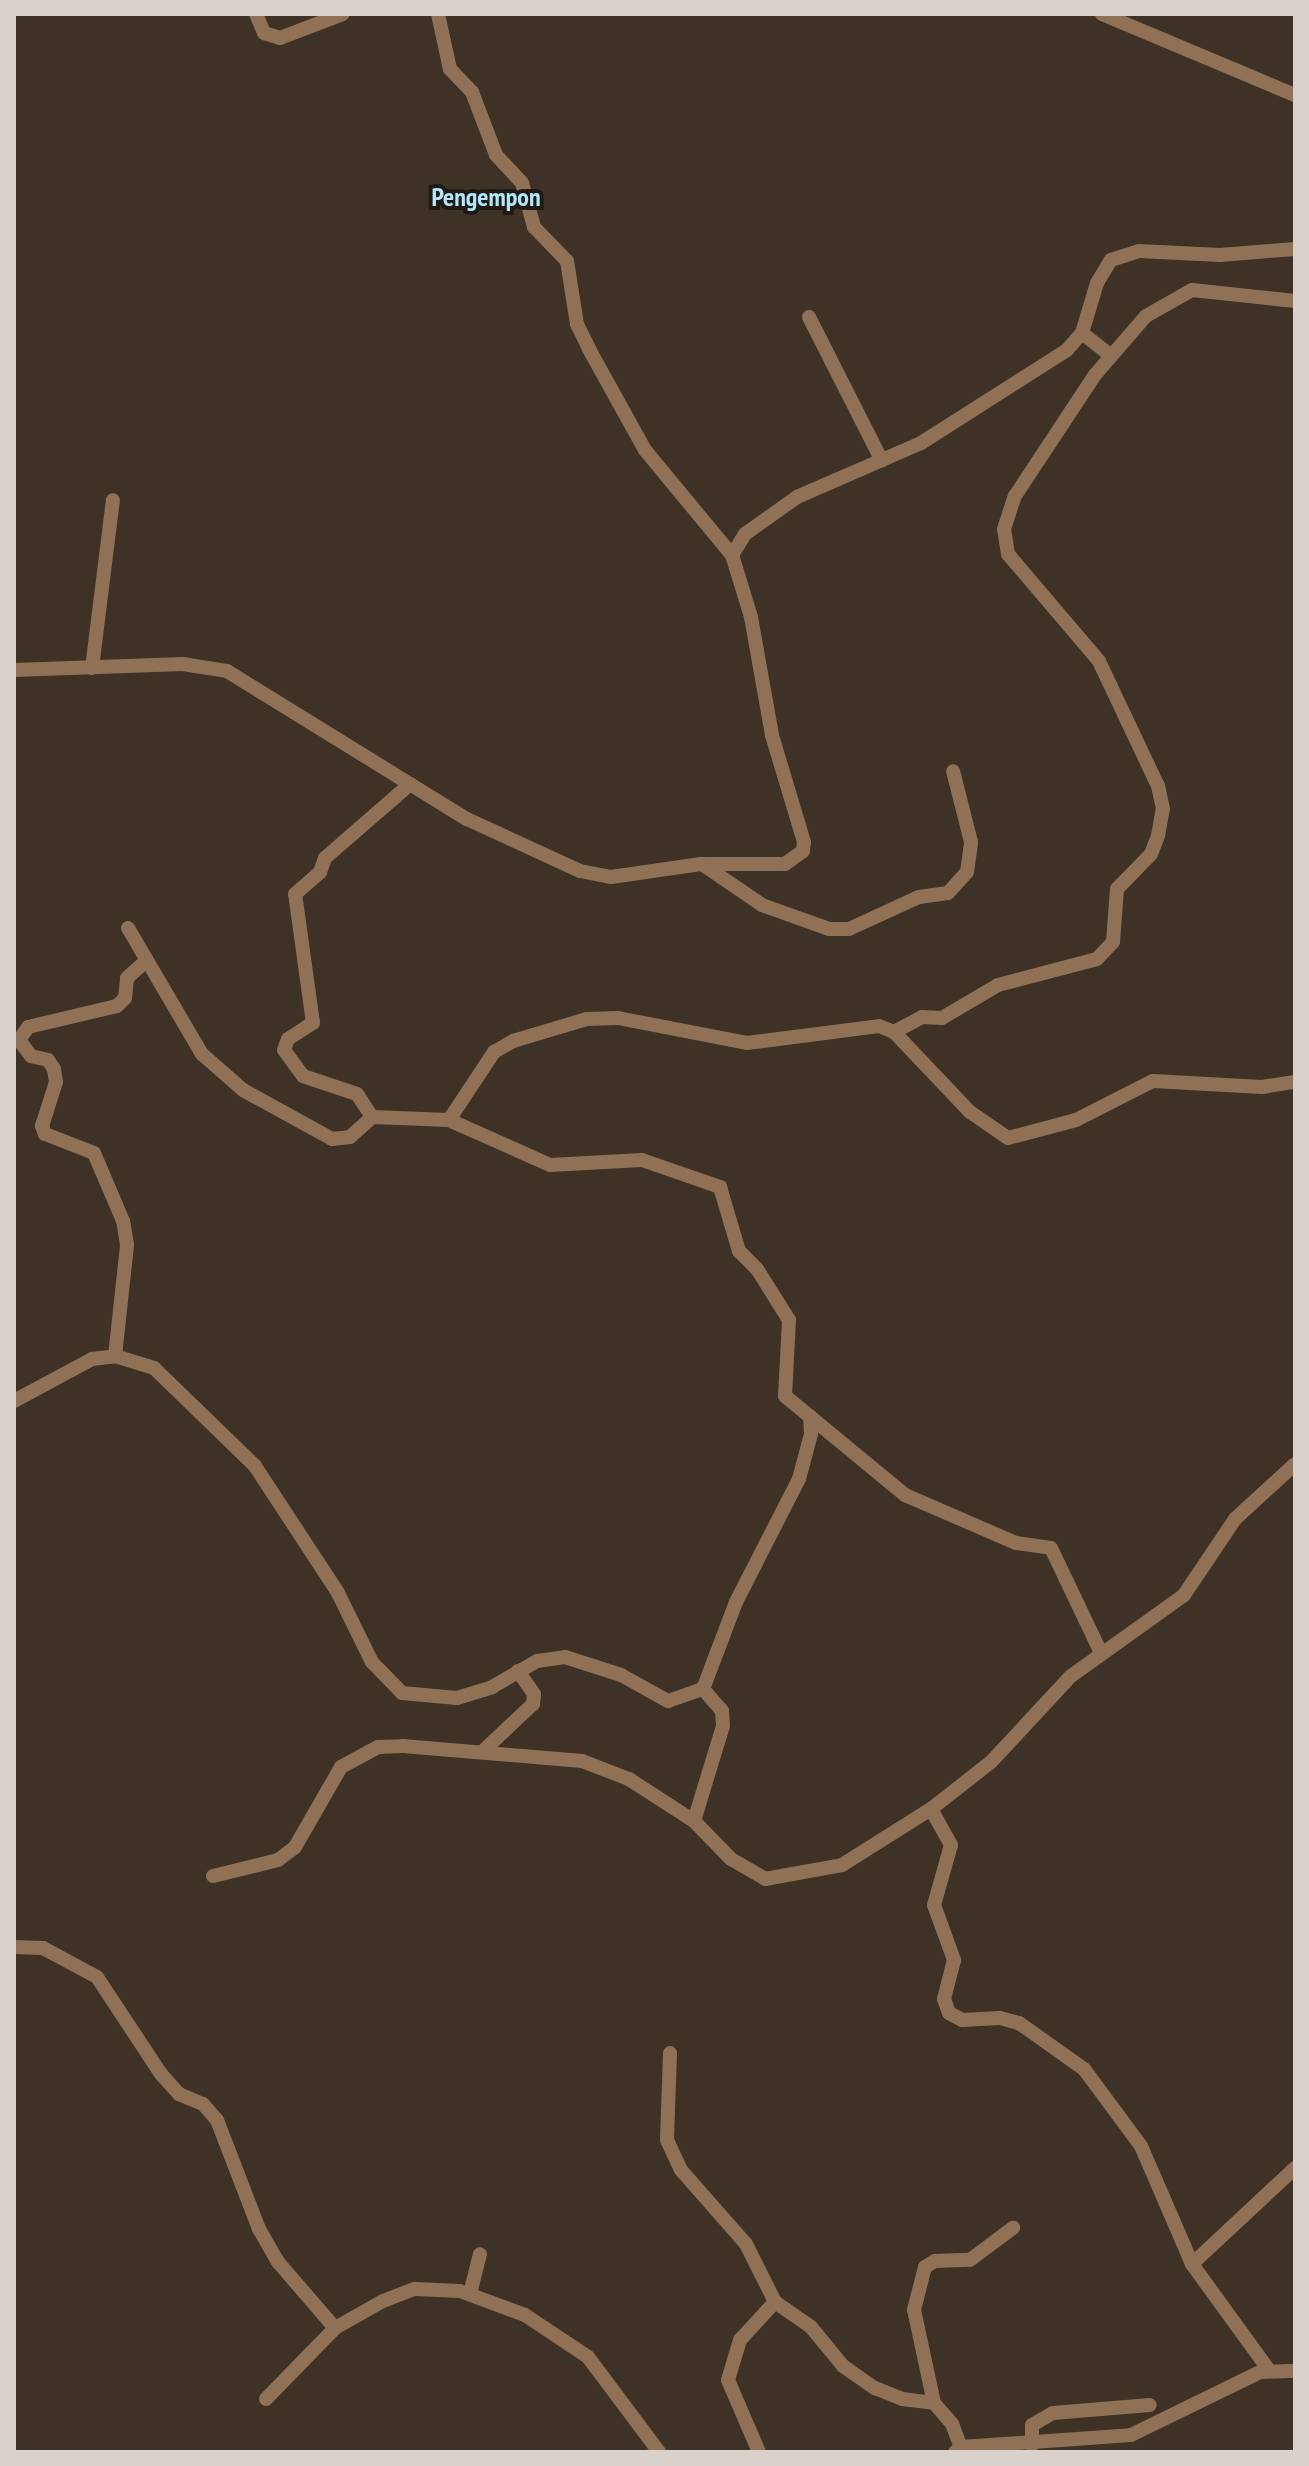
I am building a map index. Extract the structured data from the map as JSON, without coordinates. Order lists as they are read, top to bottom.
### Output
{
  "districts": ["Pengempon"]
}
